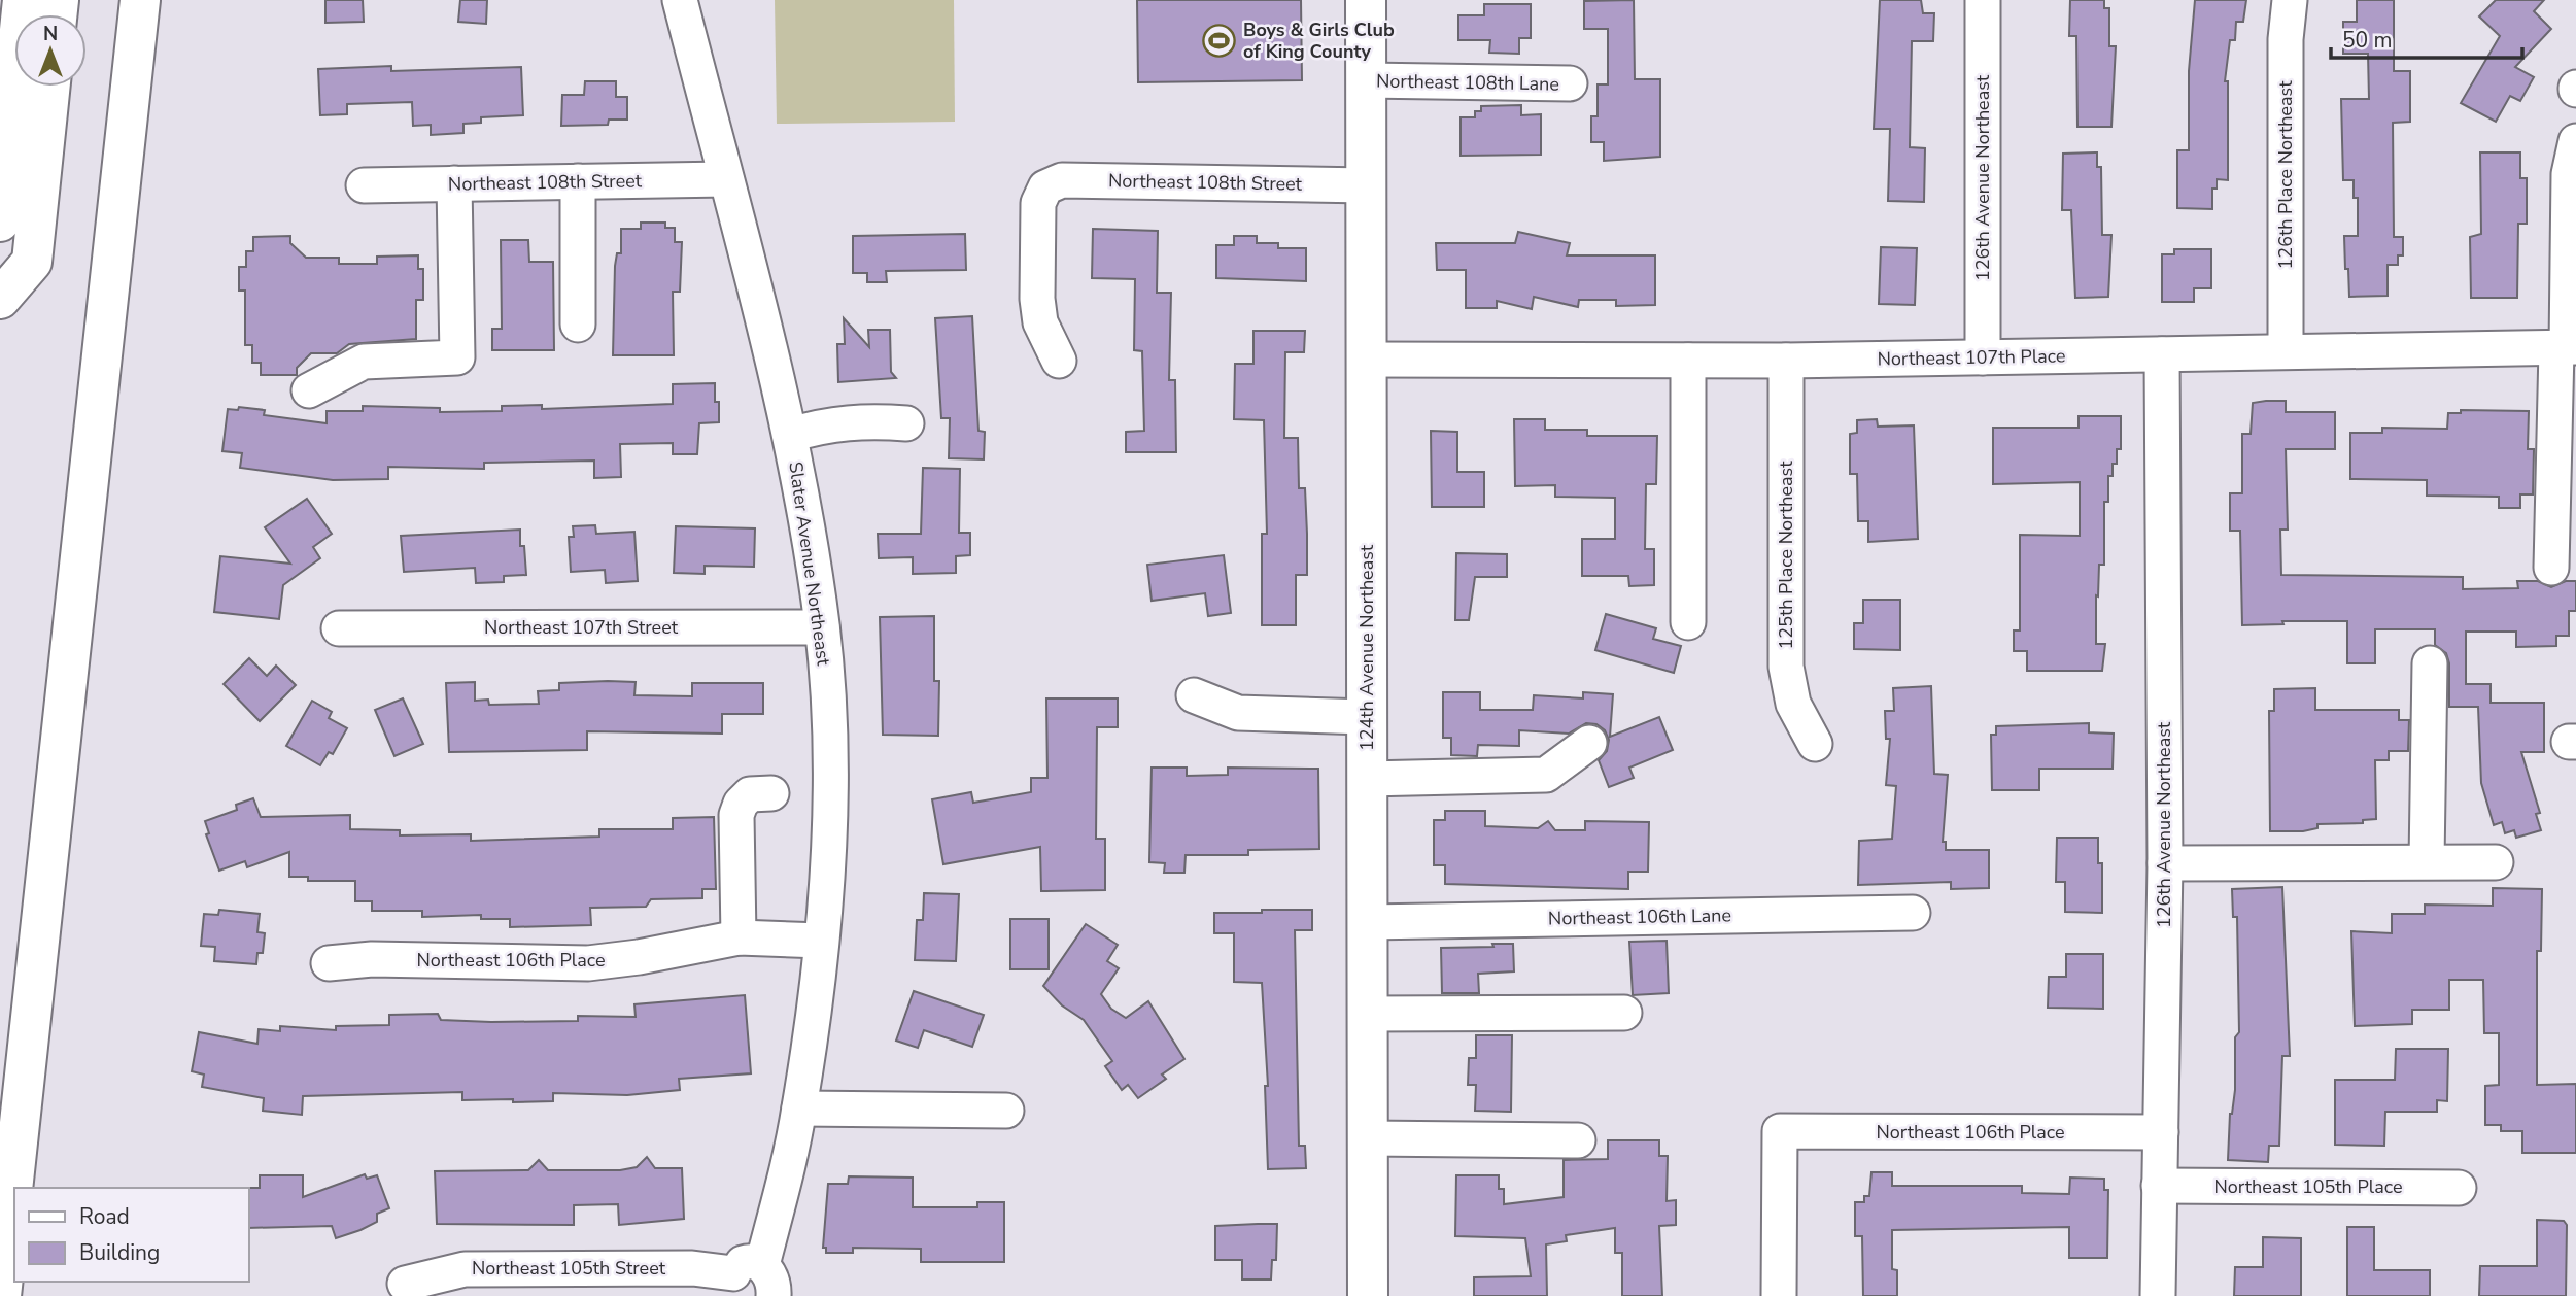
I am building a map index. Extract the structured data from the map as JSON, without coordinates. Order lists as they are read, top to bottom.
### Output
{
  "streets": {
    "main road": ["124th Avenue Northeast"],
    "street": [
      "Northeast 108th Lane",
      "126th Place Northeast",
      "126th Avenue Northeast",
      "Northeast 108th Street",
      "Northeast 107th Place",
      "125th Place Northeast",
      "Slater Avenue Northeast",
      "Northeast 107th Street",
      "Northeast 106th Lane",
      "Northeast 106th Place",
      "Northeast 105th Place",
      "Northeast 105th Street"
    ]
  },
  "crossings": [
    ["Northeast 108th Lane", "124th Avenue Northeast"],
    ["126th Place Northeast", "Northeast 107th Place"],
    ["126th Avenue Northeast", "Northeast 107th Place"],
    ["126th Avenue Northeast", "Northeast 106th Place"],
    ["126th Avenue Northeast", "Northeast 105th Place"],
    ["Northeast 108th Street", "Slater Avenue Northeast"],
    ["Northeast 108th Street", "124th Avenue Northeast"],
    ["Northeast 107th Place", "125th Place Northeast"],
    ["Northeast 107th Place", "124th Avenue Northeast"],
    ["Slater Avenue Northeast", "Northeast 107th Street"],
    ["Slater Avenue Northeast", "Northeast 106th Place"],
    ["Slater Avenue Northeast", "Northeast 105th Street"],
    ["124th Avenue Northeast", "Northeast 106th Lane"]
  ],
  "places": {
    "sports": ["Boys & Girls Club of King County"]
  },
  "legend": ["Road", "Building"],
  "scale_bar": "50 m",
  "north": "top"
}
